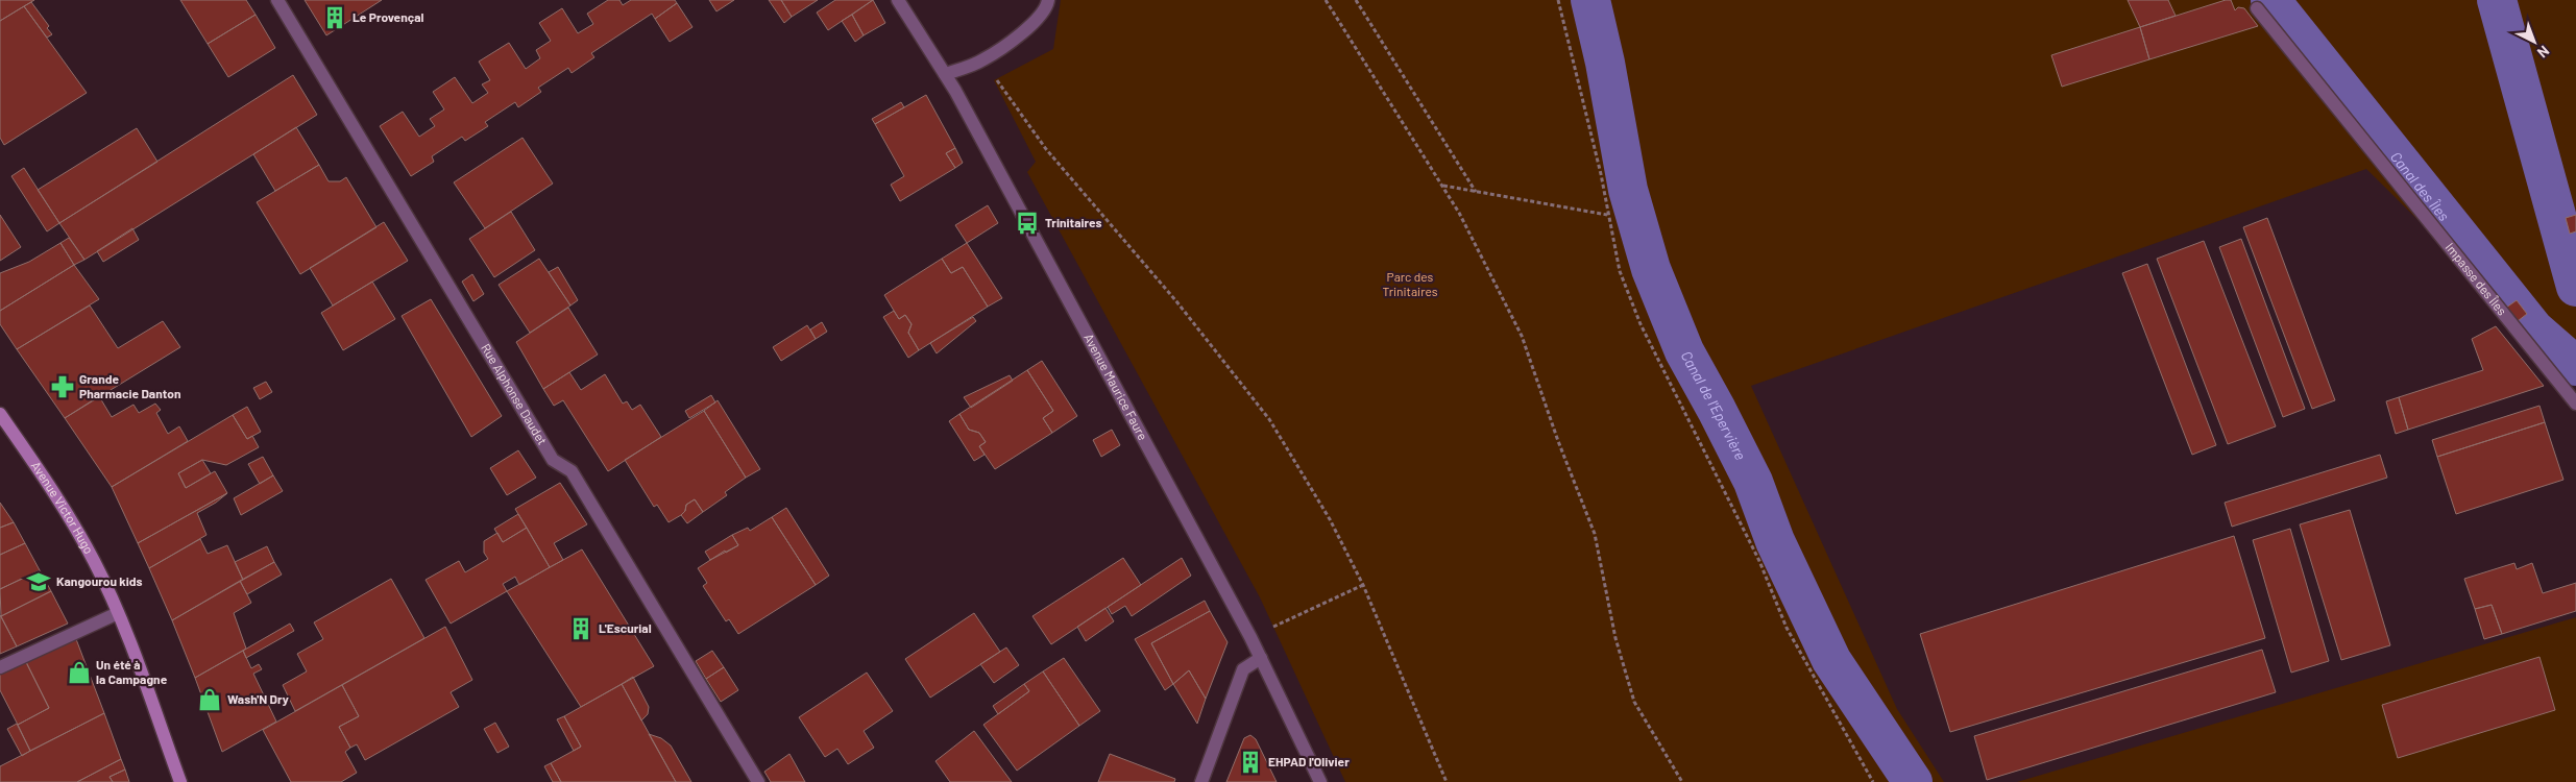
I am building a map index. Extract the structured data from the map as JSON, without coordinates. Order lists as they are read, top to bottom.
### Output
{
  "streets": {
    "main road": ["Avenue Victor Hugo"],
    "street": ["Impasse des Îles", "Avenue Maurice Faure", "Rue Alphonse Daudet"]
  },
  "water": ["Canal des Îles", "Canal de l'Epervière"],
  "parks": ["Parc des Trinitaires"],
  "places": {
    "building": ["Le Provençal", "L'Escurial", "EHPAD l'Olivier"],
    "bus stop": ["Trinitaires"],
    "pharmacy": ["Grande Pharmacie Danton"],
    "school or university": ["Kangourou kids"],
    "shop": ["Un été à la Campagne", "Wash'N Dry"]
  },
  "north": "bottom right"
}
